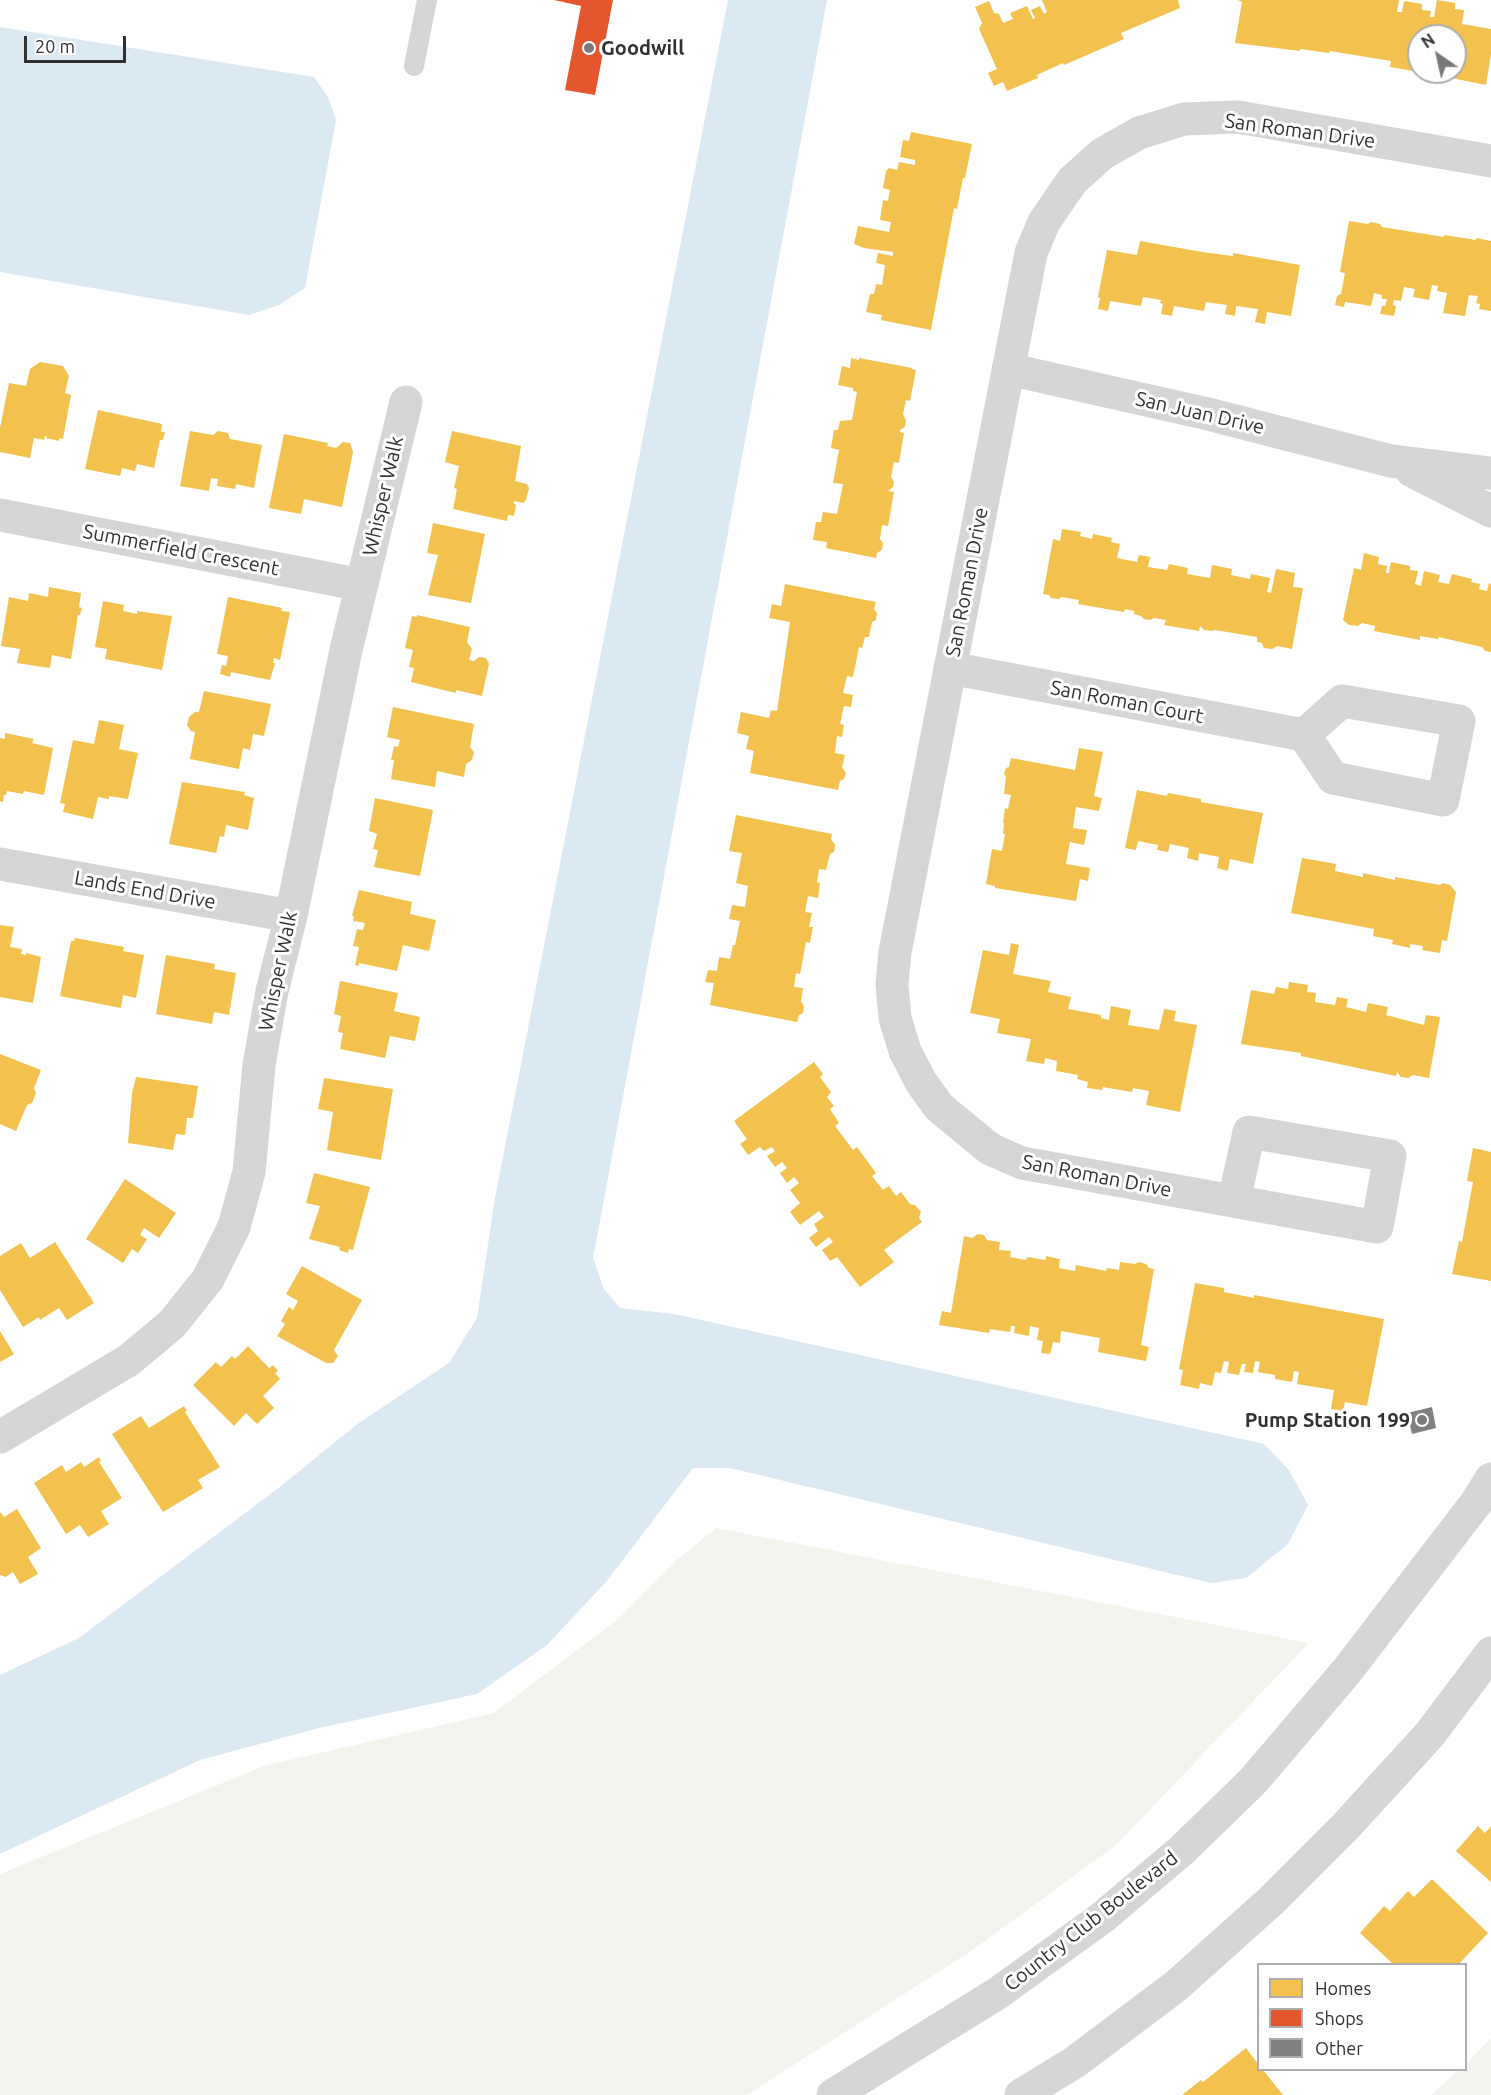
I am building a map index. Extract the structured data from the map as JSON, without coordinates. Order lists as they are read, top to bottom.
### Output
{
  "streets": {
    "street": [
      "San Roman Drive",
      "San Juan Drive",
      "Whisper Walk",
      "Summerfield Crescent",
      "San Roman Court",
      "Lands End Drive",
      "Country Club Boulevard"
    ]
  },
  "crossings": [
    ["San Roman Drive", "San Juan Drive"],
    ["San Roman Drive", "San Roman Court"],
    ["Whisper Walk", "Summerfield Crescent"],
    ["Whisper Walk", "Lands End Drive"]
  ],
  "places": ["Goodwill", "Pump Station 199"],
  "legend": ["Homes", "Shops", "Other"],
  "scale_bar": "20 m",
  "north": "top left"
}
